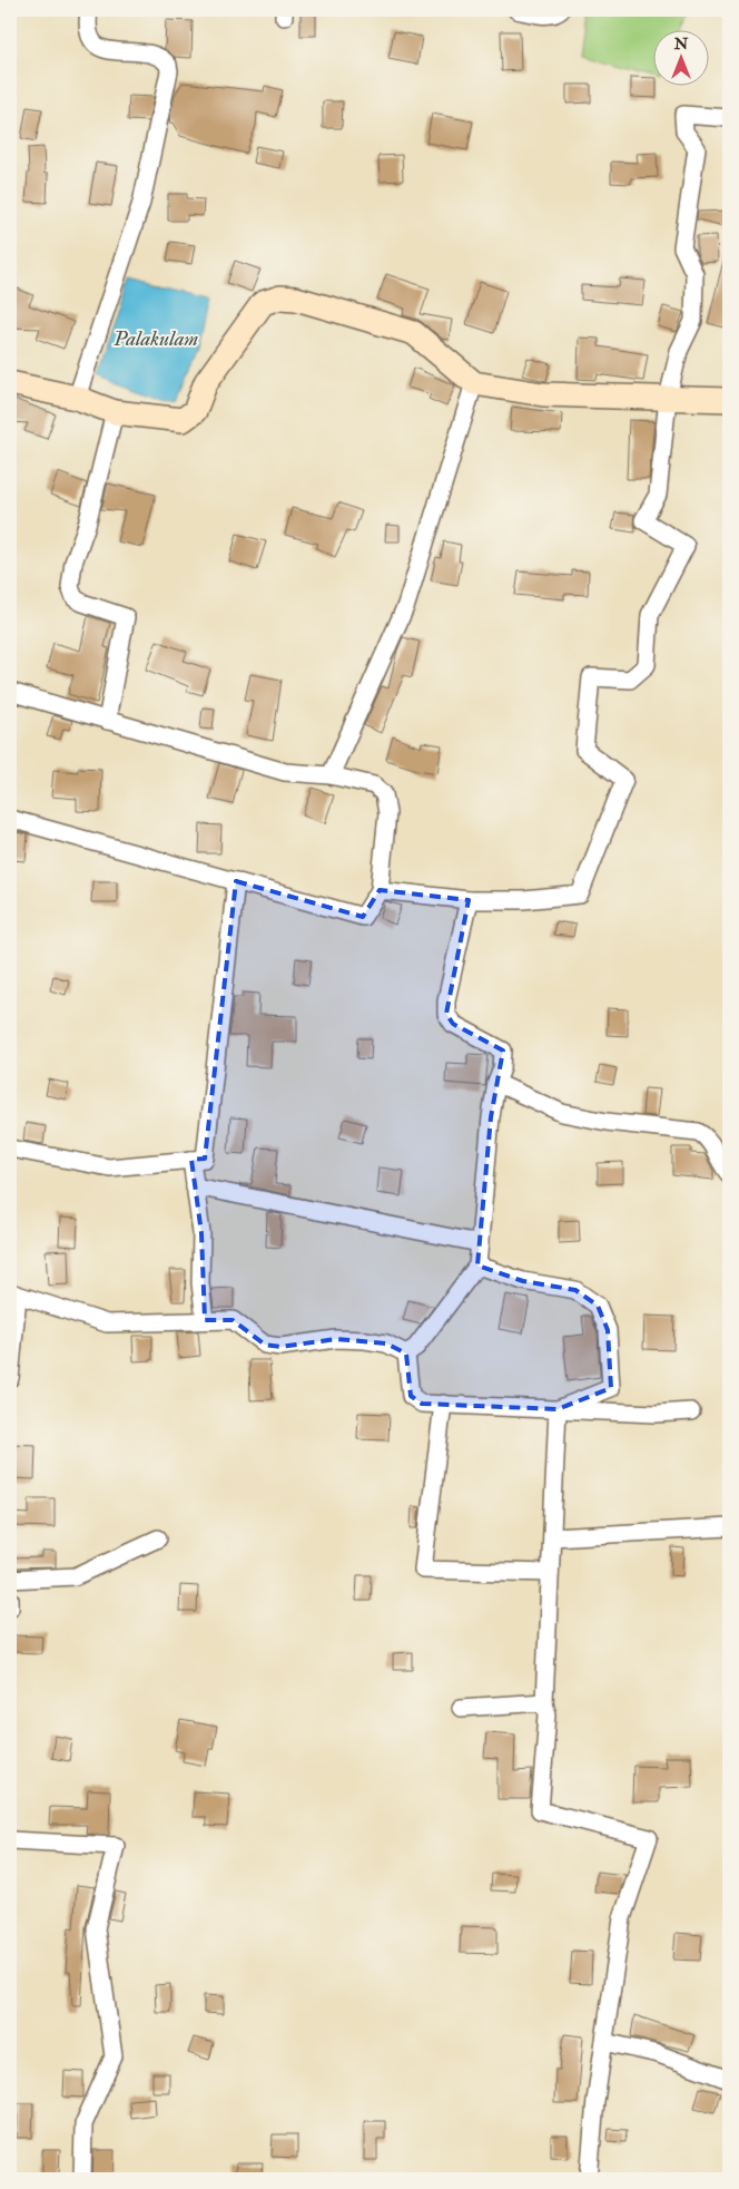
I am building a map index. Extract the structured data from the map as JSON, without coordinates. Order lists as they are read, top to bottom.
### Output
{
  "water": ["Palakulam"],
  "north": "top"
}
